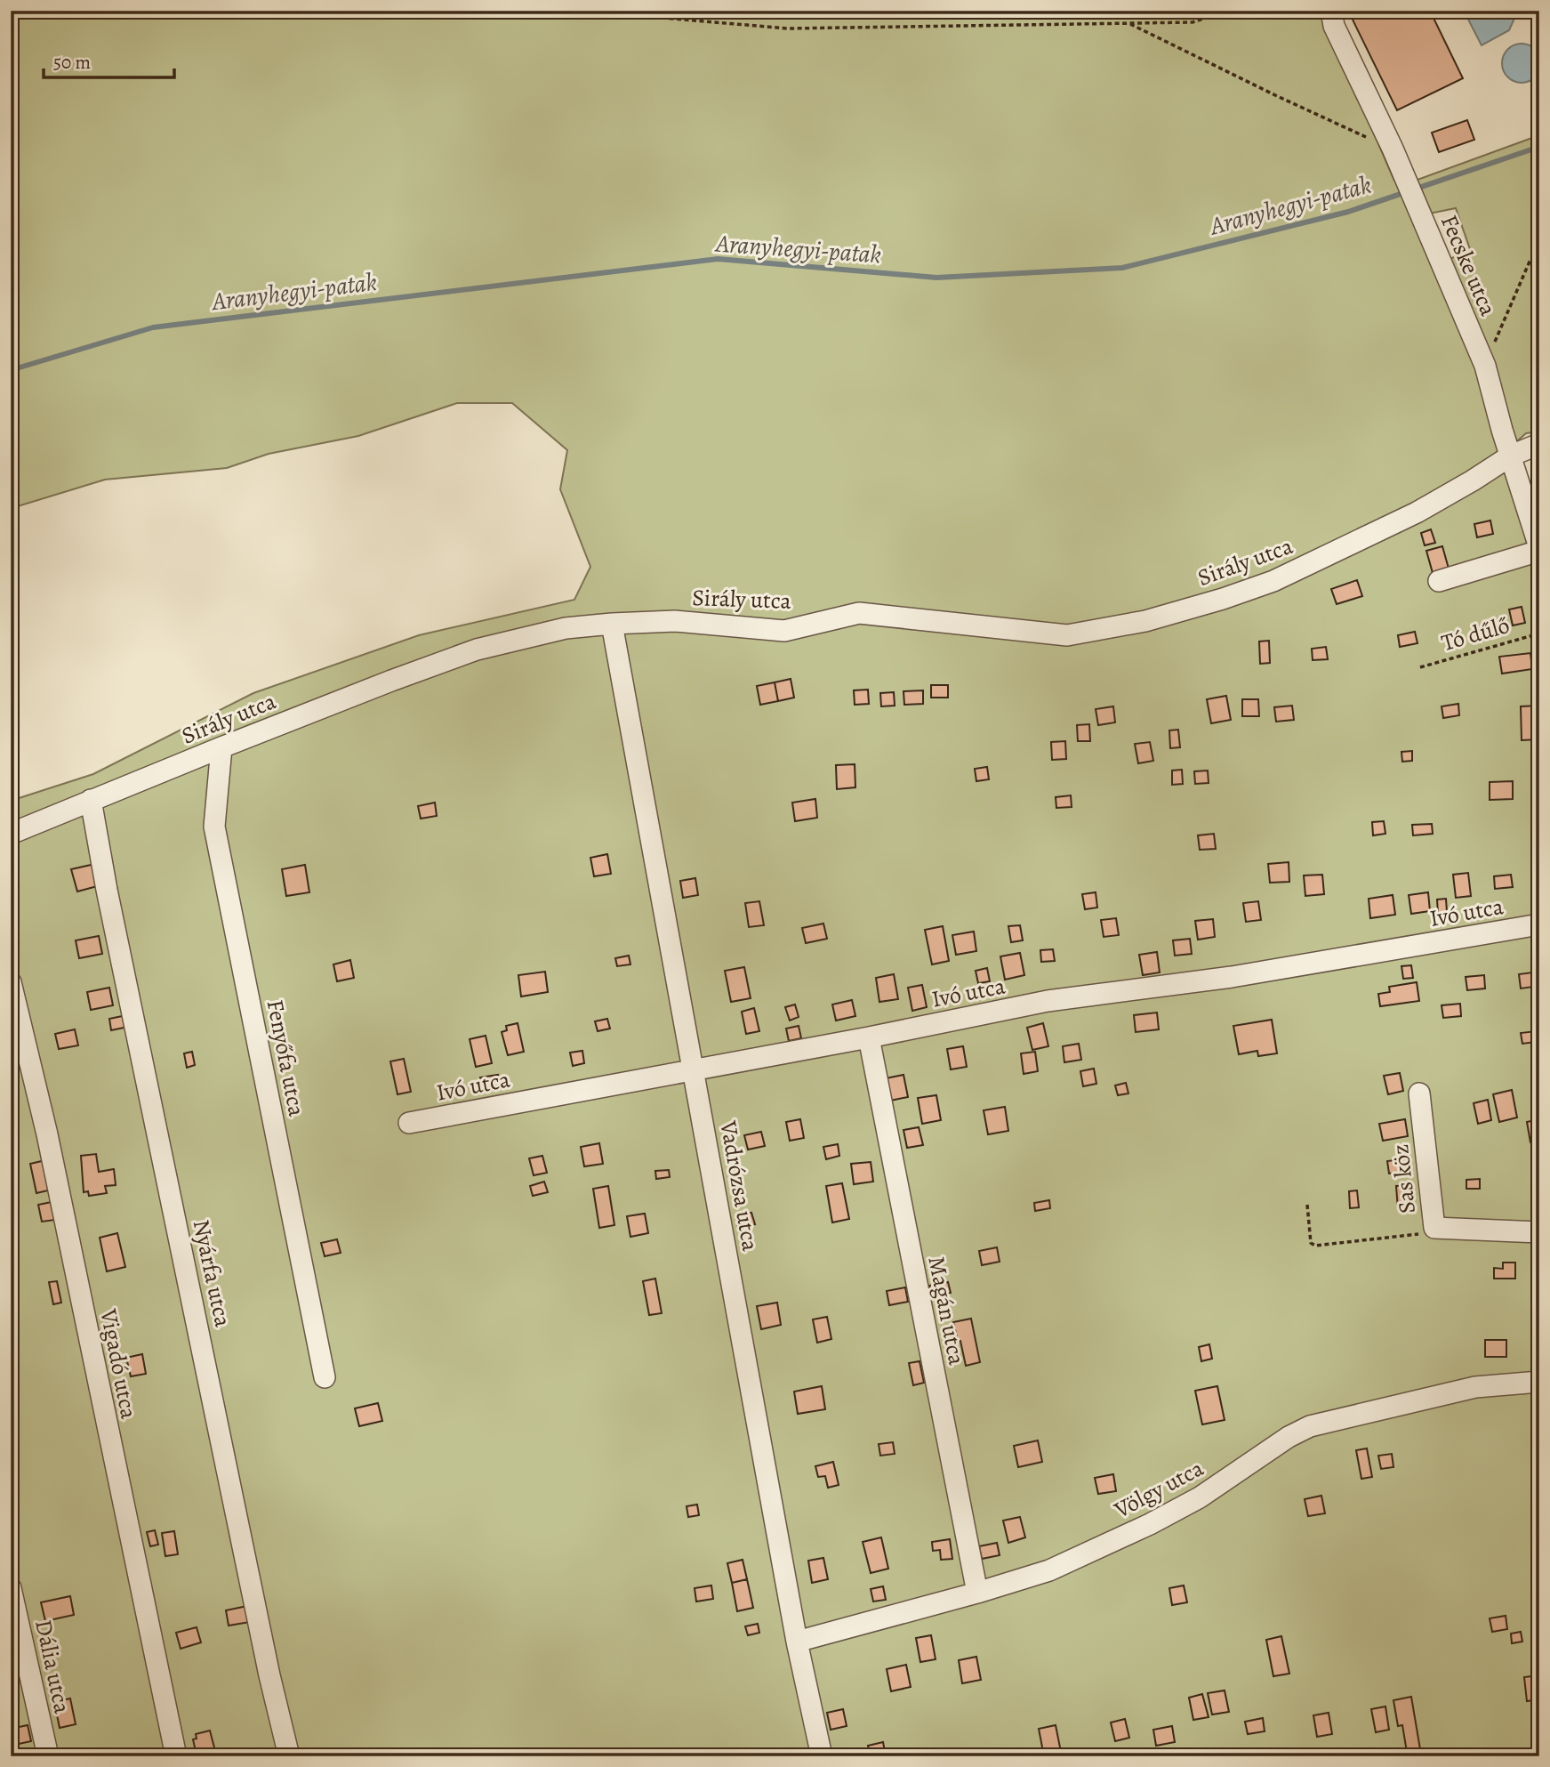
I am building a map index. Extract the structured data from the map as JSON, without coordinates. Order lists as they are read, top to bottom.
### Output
{
  "streets": {
    "street": [
      "Fecske utca",
      "Sirály utca",
      "Ivó utca",
      "Fenyőfa utca",
      "Sas köz",
      "Vadrózsa utca",
      "Nyárfa utca",
      "Magán utca",
      "Vigadó utca",
      "Völgy utca",
      "Dália utca"
    ],
    "path": ["Tó dűlő"]
  },
  "crossings": [
    ["Fecske utca", "Sirály utca"],
    ["Sirály utca", "Fenyőfa utca"],
    ["Sirály utca", "Vadrózsa utca"],
    ["Sirály utca", "Nyárfa utca"],
    ["Ivó utca", "Vadrózsa utca"],
    ["Ivó utca", "Magán utca"],
    ["Vadrózsa utca", "Völgy utca"],
    ["Magán utca", "Völgy utca"]
  ],
  "water": ["Aranyhegyi-patak"],
  "scale_bar": "50 m"
}
